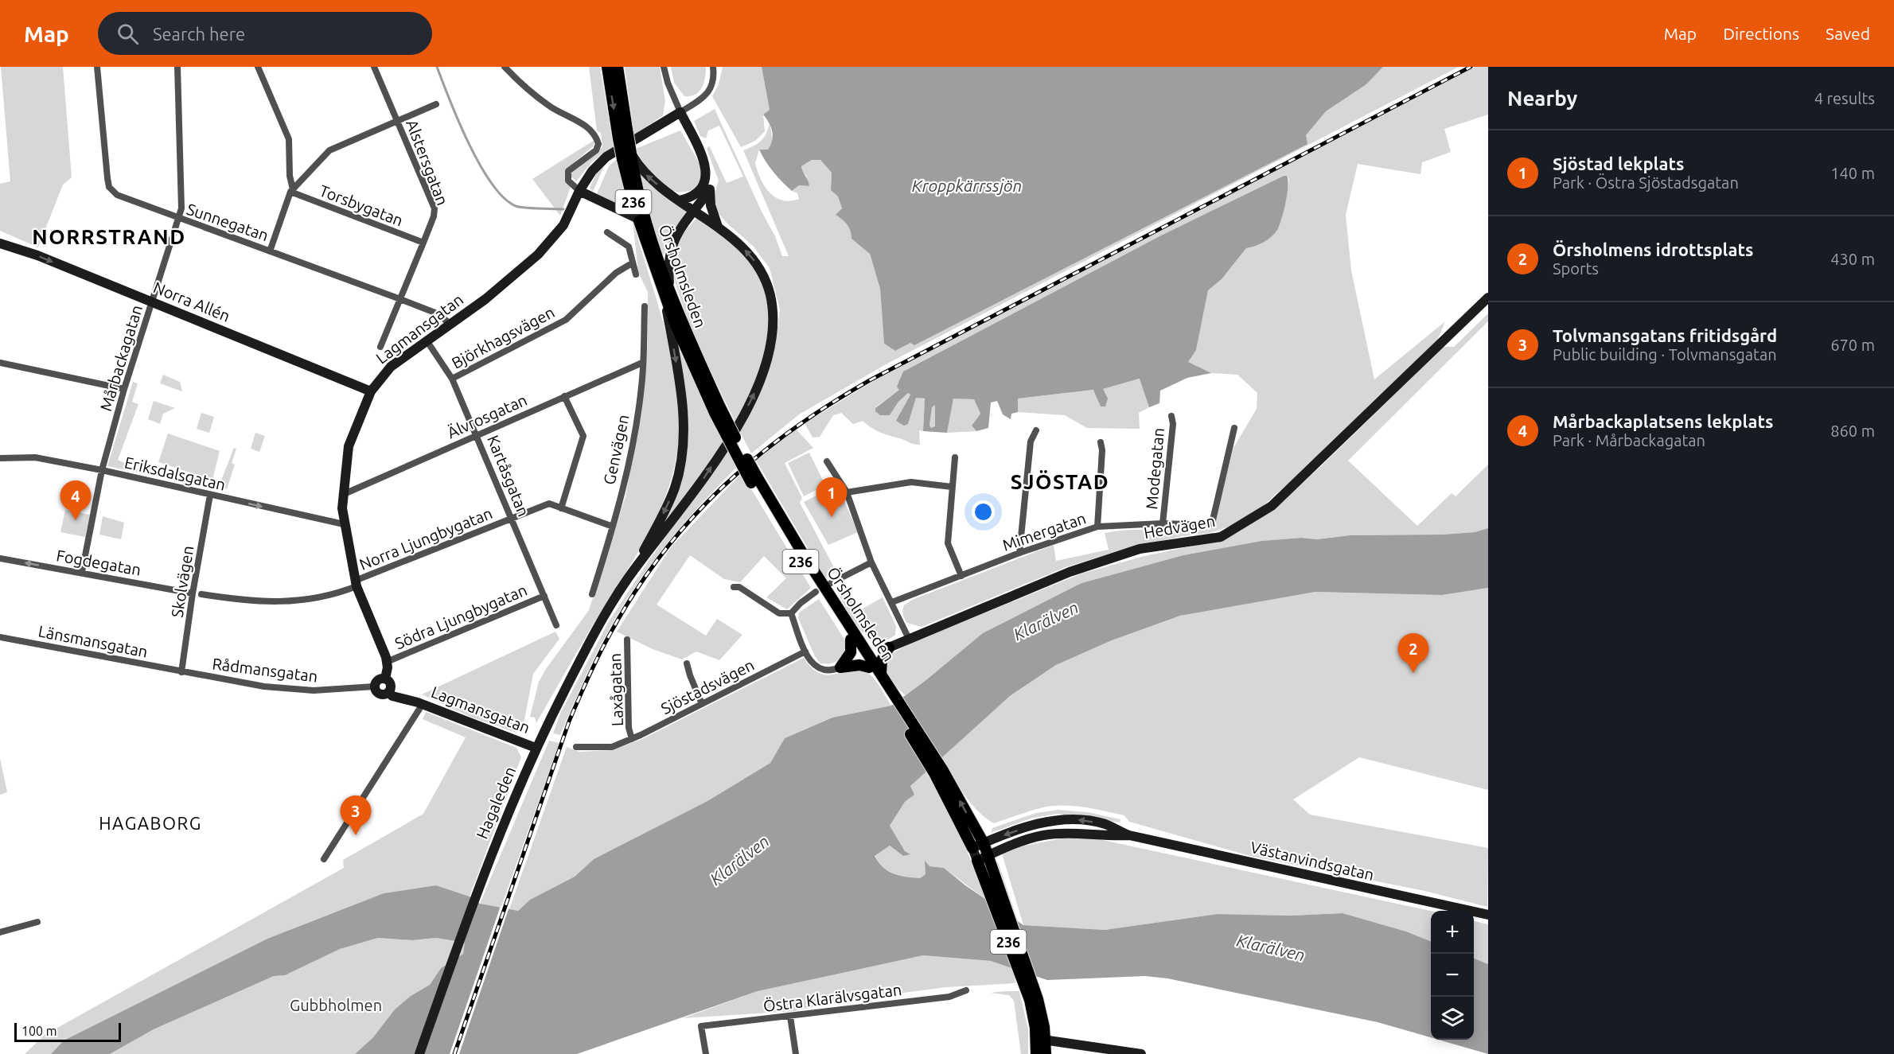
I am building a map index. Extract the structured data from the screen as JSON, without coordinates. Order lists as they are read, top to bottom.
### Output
{
  "streets": {
    "main road": ["236", "Örsholmsleden"],
    "street": [
      "Alstersgatan",
      "Torsbygatan",
      "Sunnegatan",
      "Norra Allén",
      "Lagmansgatan",
      "Björkhagsvägen",
      "Mårbackagatan",
      "Älvrosgatan",
      "Genvägen",
      "Modegatan",
      "Eriksdalsgatan",
      "Kartåsgatan",
      "Hedvägen",
      "Mimergatan",
      "Norra Ljungbygatan",
      "Fogdegatan",
      "Skolvägen",
      "Södra Ljungbygatan",
      "Länsmansgatan",
      "Rådmansgatan",
      "Sjöstadsvägen",
      "Laxågatan",
      "Hagaleden",
      "Västanvindsgatan",
      "Östra Klarälvsgatan"
    ]
  },
  "crossings": [
    ["Alstersgatan", "Torsbygatan"],
    ["Alstersgatan", "Sunnegatan"],
    ["236", "Örsholmsleden"],
    ["Sunnegatan", "Lagmansgatan"],
    ["Sunnegatan", "Mårbackagatan"],
    ["Örsholmsleden", "Västanvindsgatan"],
    ["Norra Allén", "Lagmansgatan"],
    ["Norra Allén", "Mårbackagatan"],
    ["Lagmansgatan", "Älvrosgatan"],
    ["Lagmansgatan", "Eriksdalsgatan"],
    ["Lagmansgatan", "Kartåsgatan"],
    ["Lagmansgatan", "Norra Ljungbygatan"],
    ["Lagmansgatan", "Södra Ljungbygatan"],
    ["Lagmansgatan", "Rådmansgatan"],
    ["Lagmansgatan", "Hagaleden"],
    ["Björkhagsvägen", "Kartåsgatan"],
    ["Mårbackagatan", "Eriksdalsgatan"],
    ["Mårbackagatan", "Fogdegatan"],
    ["Älvrosgatan", "Genvägen"],
    ["Älvrosgatan", "Kartåsgatan"],
    ["Genvägen", "Norra Ljungbygatan"],
    ["Modegatan", "Mimergatan"],
    ["Eriksdalsgatan", "Skolvägen"],
    ["Kartåsgatan", "Norra Ljungbygatan"],
    ["Kartåsgatan", "Södra Ljungbygatan"],
    ["Fogdegatan", "Skolvägen"],
    ["Skolvägen", "Länsmansgatan"],
    ["Skolvägen", "Rådmansgatan"],
    ["Länsmansgatan", "Rådmansgatan"],
    ["Sjöstadsvägen", "Laxågatan"]
  ],
  "one_way": ["Norra Allén", "Eriksdalsgatan", "Fogdegatan"],
  "districts": ["NORRSTRAND", "SJÖSTAD", "HAGABORG"],
  "water": ["Kroppkärrssjön", "Klarälven"],
  "parks": ["Gubbholmen"],
  "scale_bar": "100 m",
  "page": {
    "header": "Map",
    "search": "Search here",
    "nav": ["Map", "Directions", "Saved"],
    "heading": ["Nearby", "4 results"],
    "list": [
      {
        "mark": "1",
        "name": "Sjöstad lekplats",
        "note": "Park · Östra Sjöstadsgatan",
        "value": "140 m"
      },
      {
        "mark": "2",
        "name": "Örsholmens idrottsplats",
        "note": "Sports",
        "value": "430 m"
      },
      {
        "mark": "3",
        "name": "Tolvmansgatans fritidsgård",
        "note": "Public building · Tolvmansgatan",
        "value": "670 m"
      },
      {
        "mark": "4",
        "name": "Mårbackaplatsens lekplats",
        "note": "Park · Mårbackagatan",
        "value": "860 m"
      }
    ],
    "pins": [
      "1",
      "4",
      "2",
      "3"
    ],
    "map_buttons": ["+", "−"],
    "scale": "100 m"
  }
}
